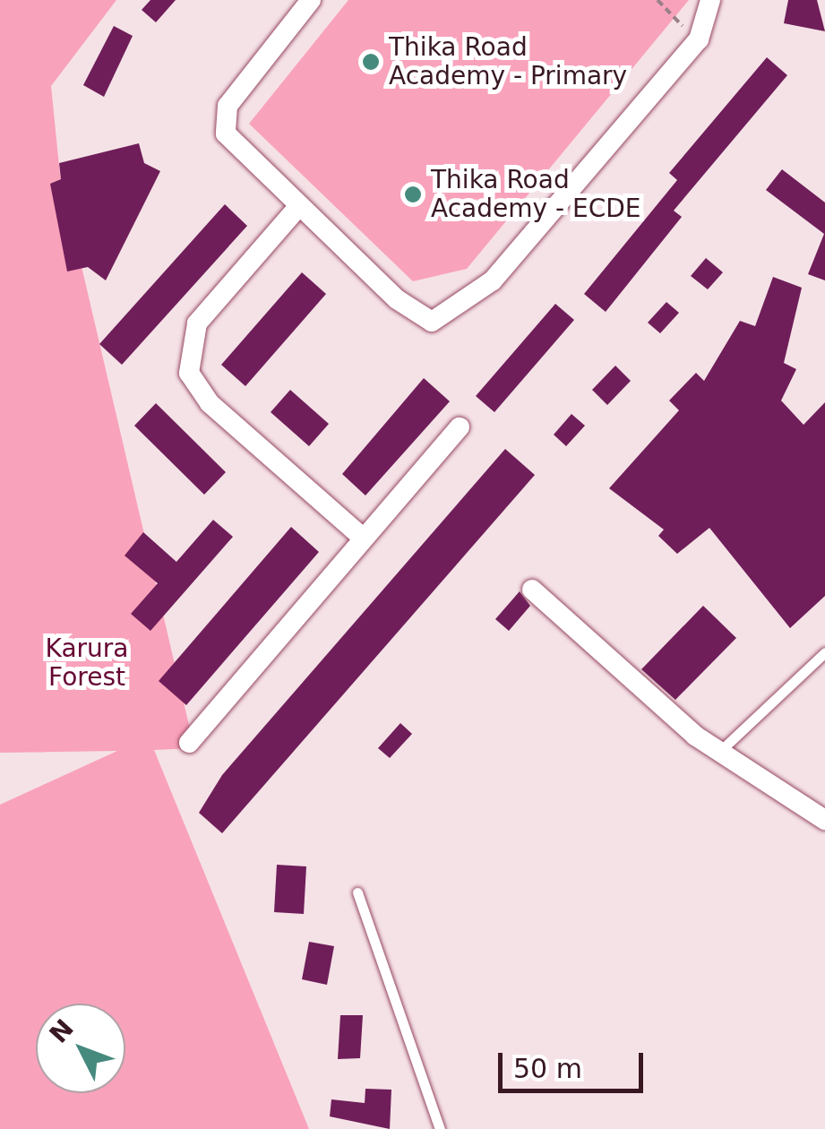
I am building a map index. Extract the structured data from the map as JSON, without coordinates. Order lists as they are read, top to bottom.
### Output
{
  "parks": ["Karura Forest"],
  "places": ["Thika Road Academy - Primary", "Thika Road Academy - ECDE"],
  "scale_bar": "50 m",
  "north": "top left"
}
